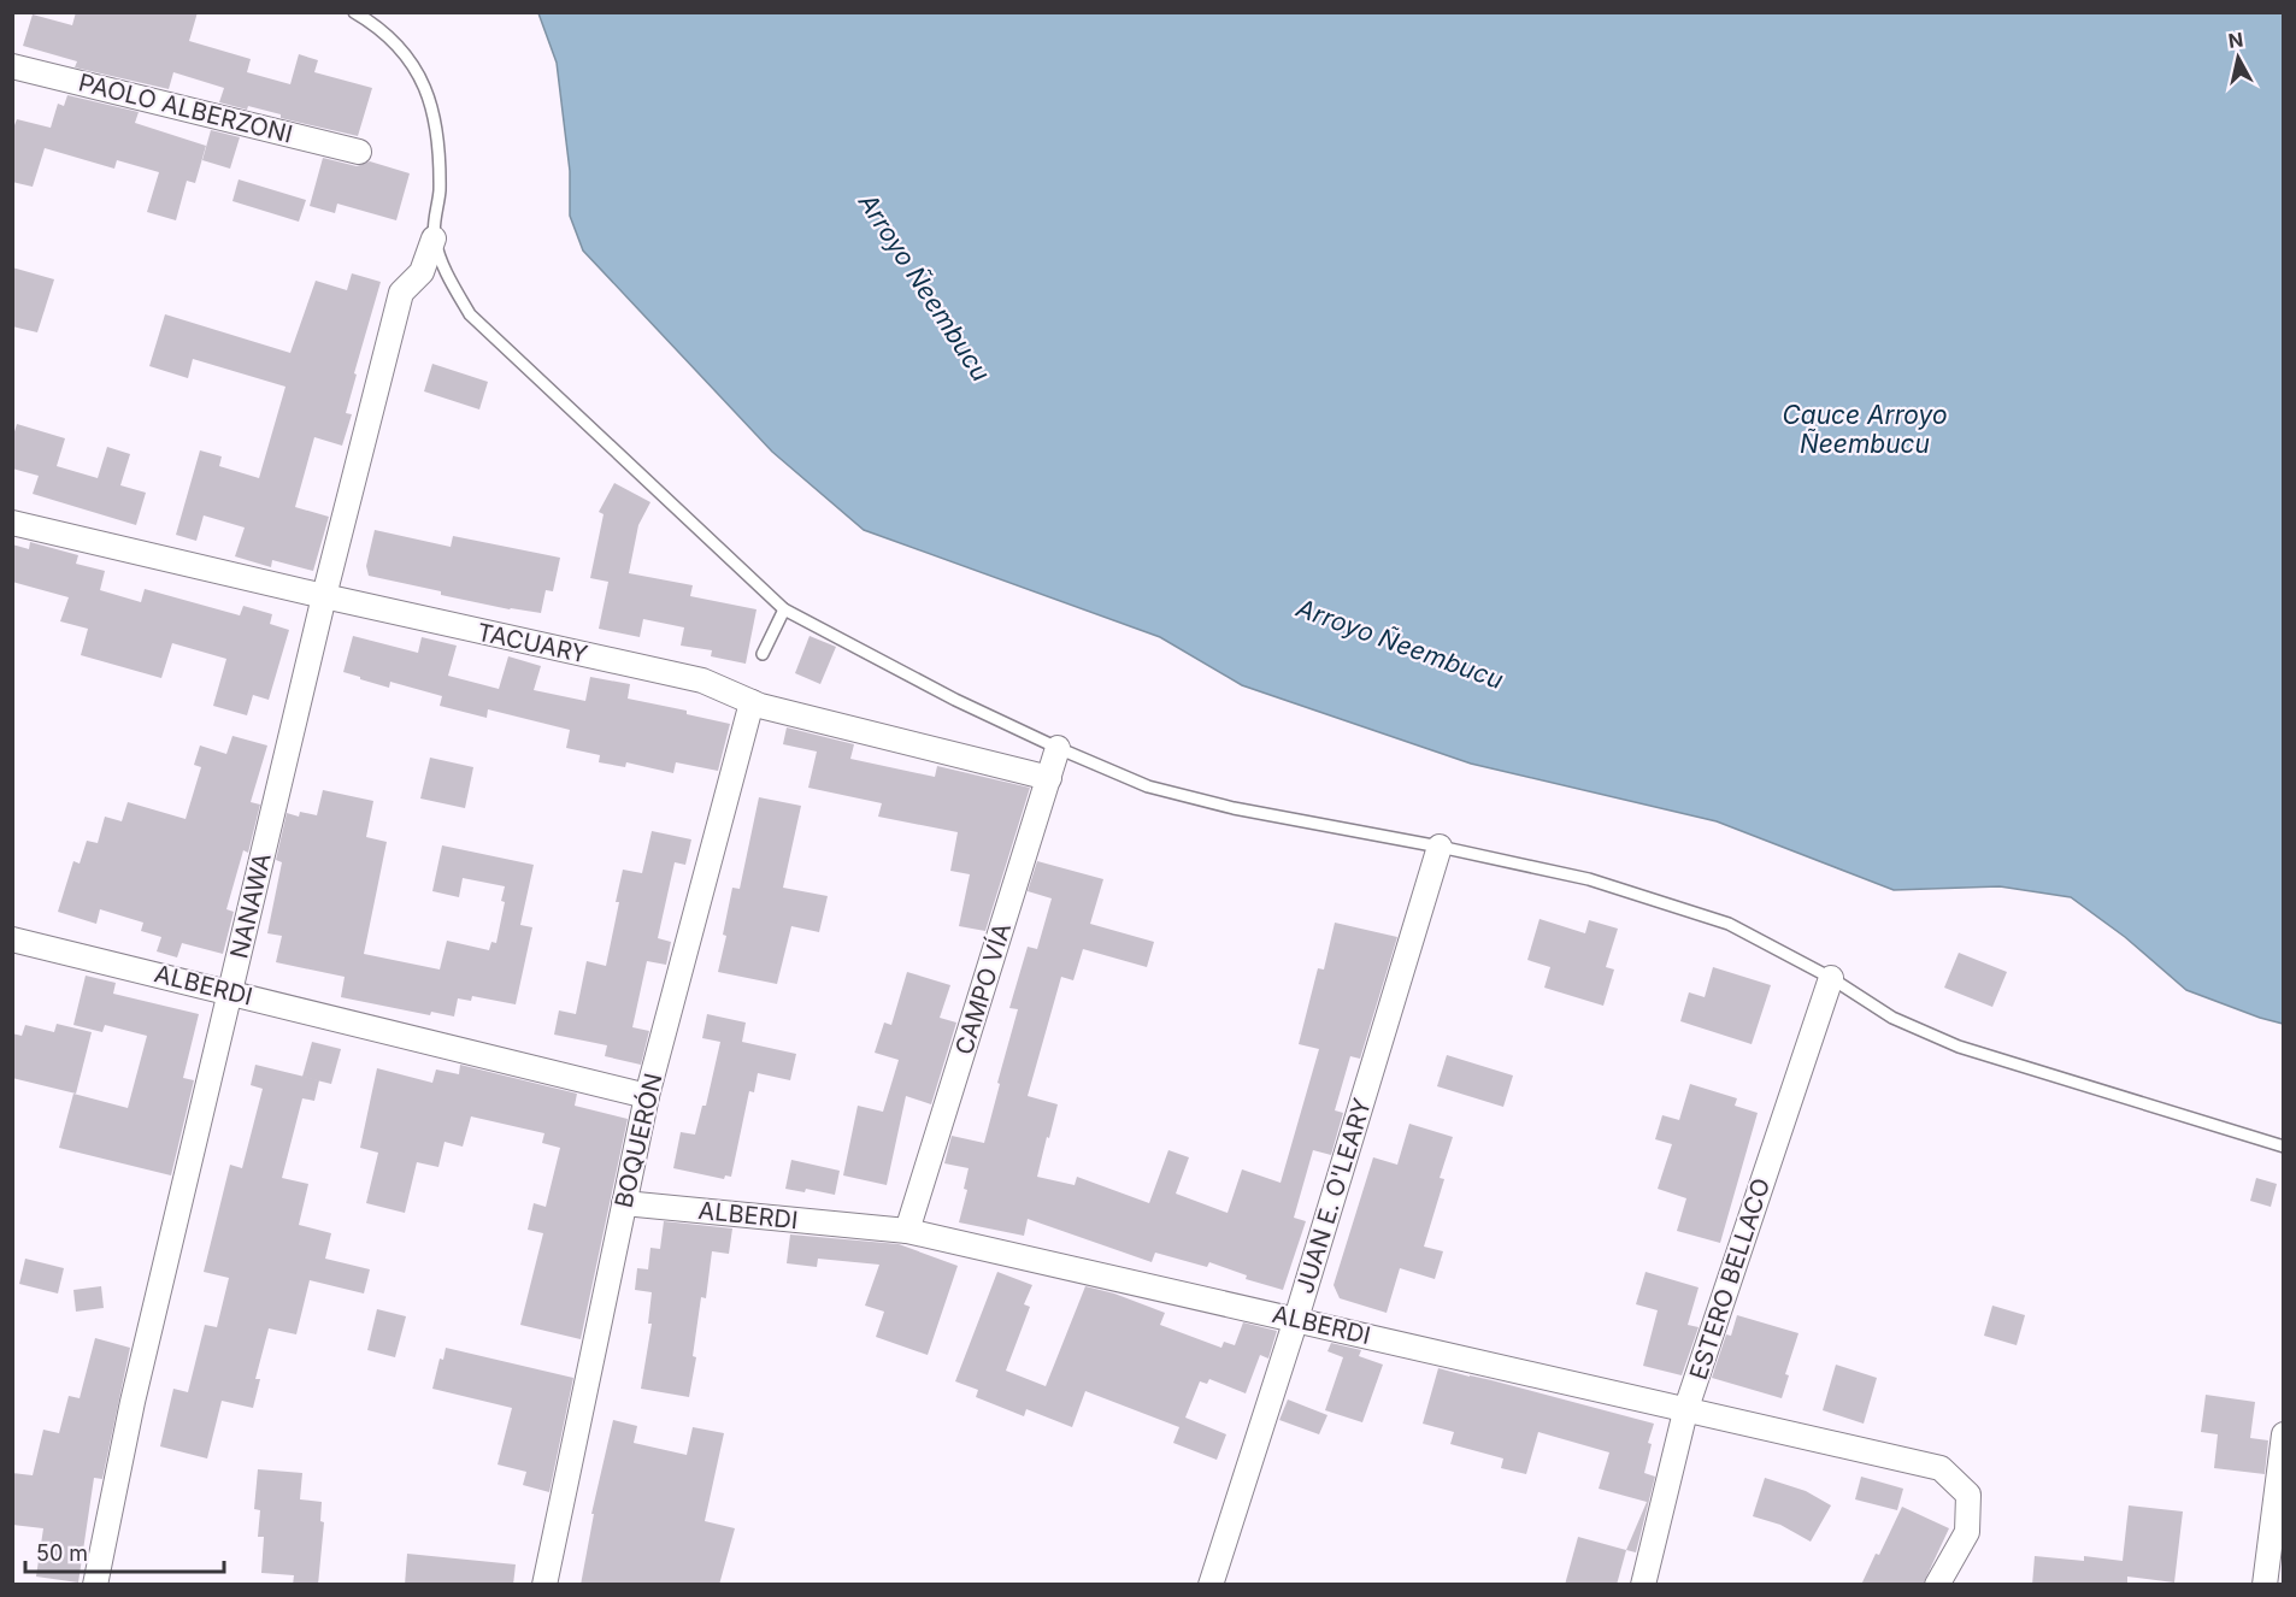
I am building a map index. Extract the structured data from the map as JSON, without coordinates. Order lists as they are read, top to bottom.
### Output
{
  "streets": {
    "street": [
      "PAOLO ALBERZONI",
      "TACUARY",
      "NANAWA",
      "ALBERDI",
      "CAMPO VÍA",
      "BOQUERÓN",
      "JUAN E. O'LEARY",
      "ESTERO BELLACO"
    ]
  },
  "crossings": [
    ["TACUARY", "NANAWA"],
    ["TACUARY", "CAMPO VÍA"],
    ["TACUARY", "BOQUERÓN"],
    ["NANAWA", "ALBERDI"],
    ["ALBERDI", "CAMPO VÍA"],
    ["ALBERDI", "BOQUERÓN"],
    ["ALBERDI", "JUAN E. O'LEARY"],
    ["ALBERDI", "ESTERO BELLACO"]
  ],
  "water": ["Arroyo Ñeembucu", "Cauce Arroyo Ñeembucu"],
  "scale_bar": "50 m",
  "north": "top"
}
